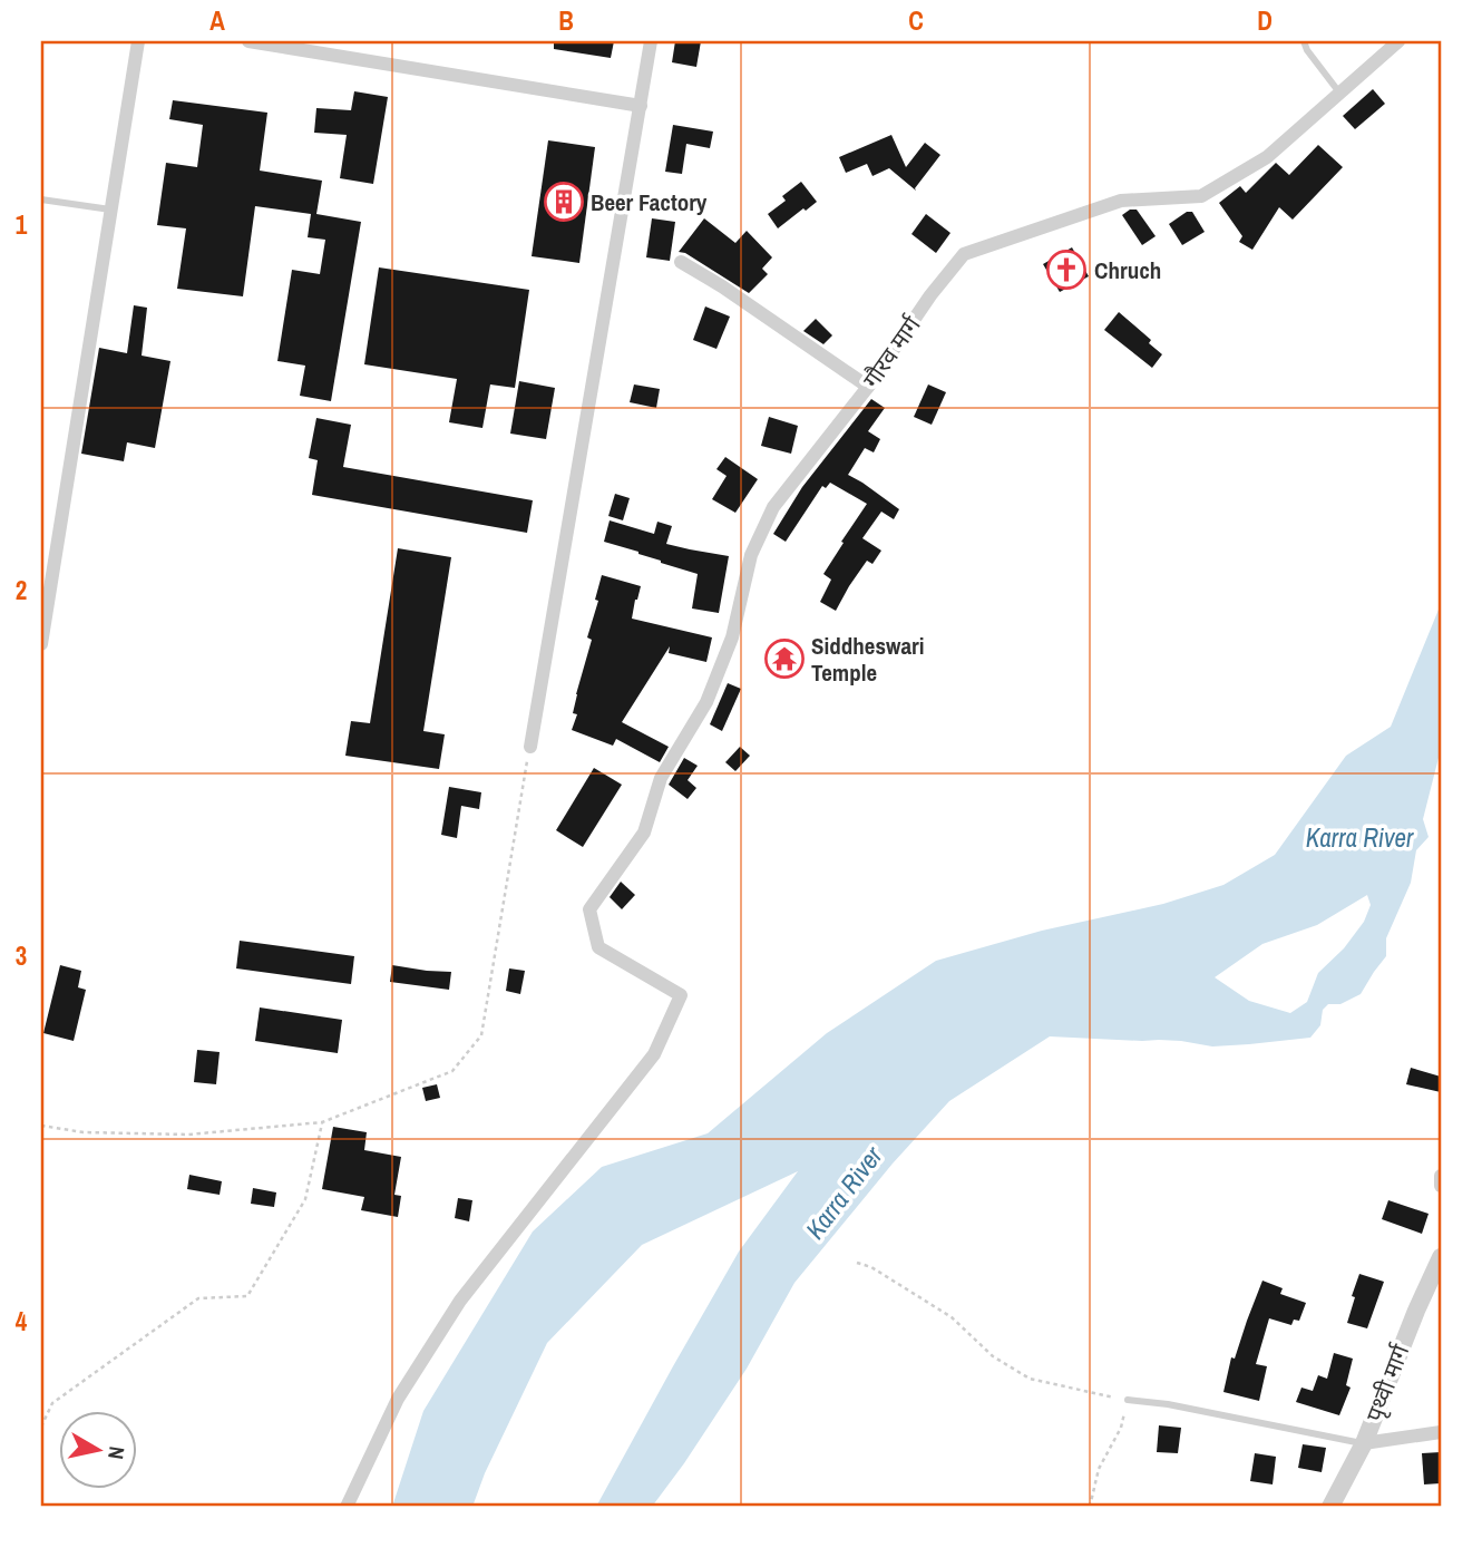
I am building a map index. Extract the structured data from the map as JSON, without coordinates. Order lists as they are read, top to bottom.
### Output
{
  "streets": {
    "street": ["गौरव मार्ग", "पृथ्वी मार्ग"]
  },
  "water": ["Karra River"],
  "places": {
    "building": ["Beer Factory"],
    "church": ["Chruch"],
    "temple": ["Siddheswari Temple"]
  },
  "north": "right",
  "grid": {
    "columns": [
      "A",
      "B",
      "C",
      "D"
    ],
    "rows": [
      "1",
      "2",
      "3",
      "4"
    ]
  }
}
